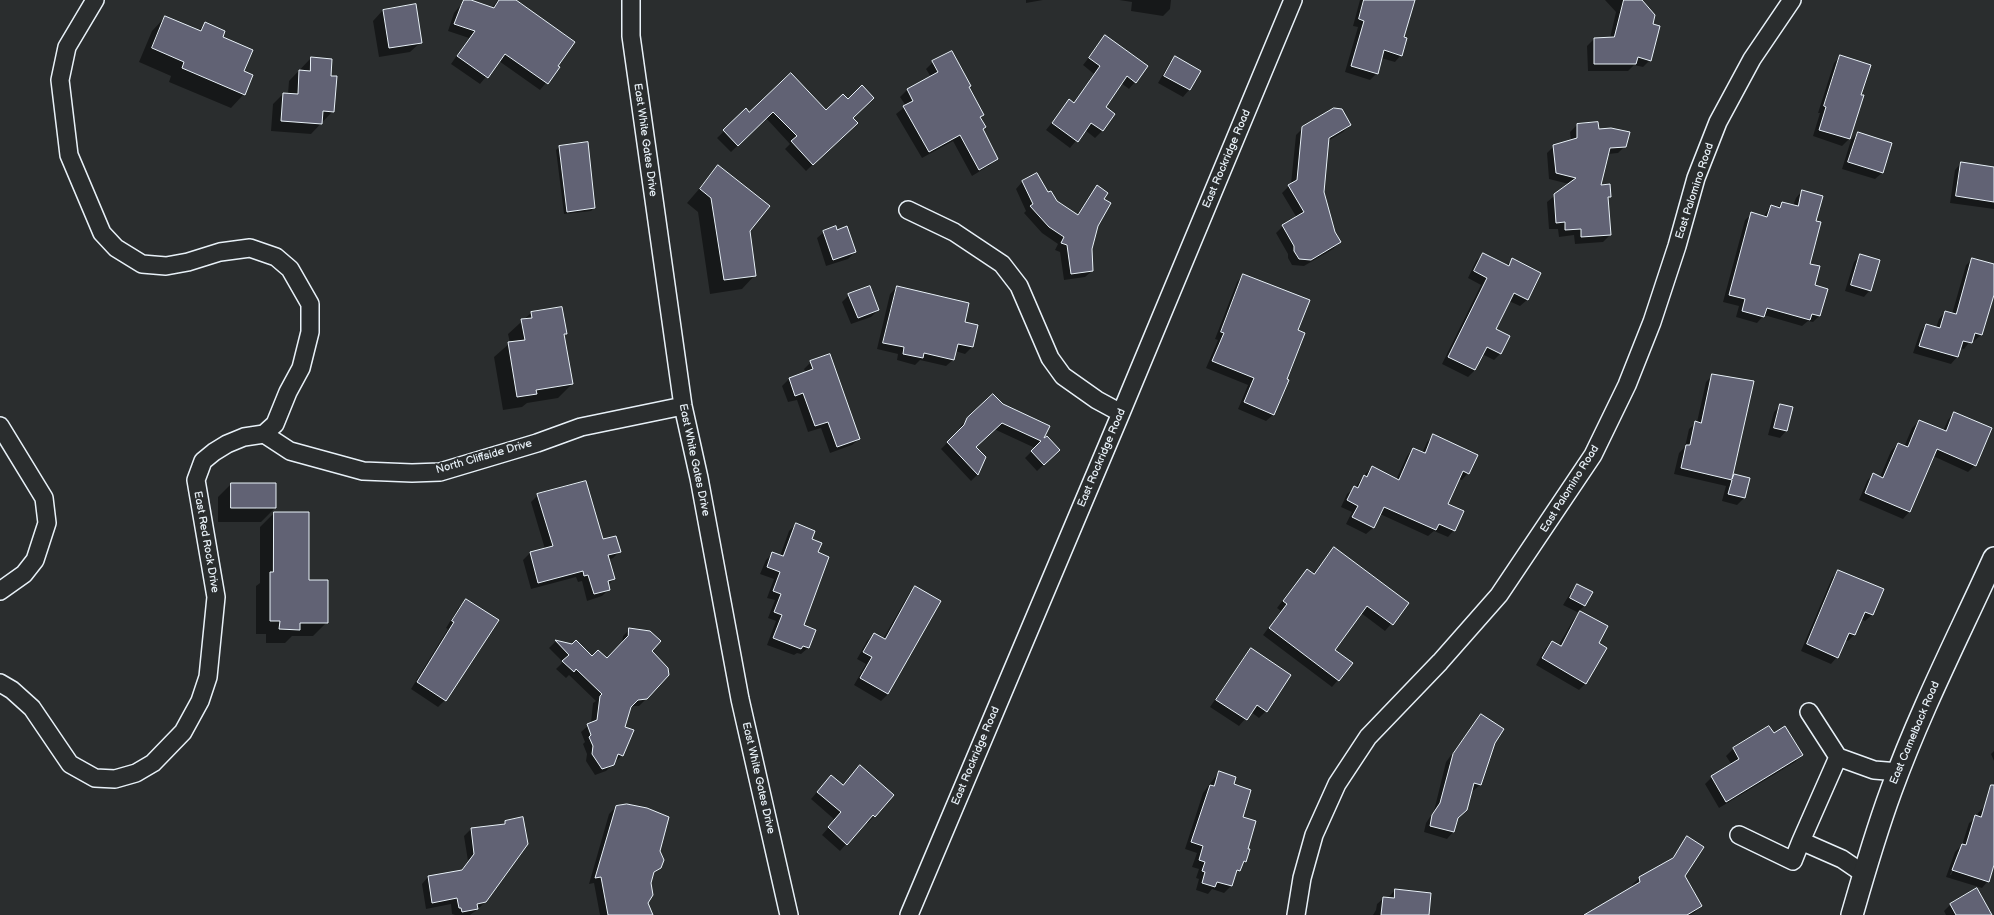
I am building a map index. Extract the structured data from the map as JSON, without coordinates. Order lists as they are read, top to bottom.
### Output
{
  "streets": {
    "main road": ["East Camelback Road"],
    "street": [
      "East White Gates Drive",
      "East Rockridge Road",
      "East Palomino Road",
      "North Cliffside Drive",
      "East Red Rock Drive"
    ]
  },
  "crossings": [
    ["East White Gates Drive", "North Cliffside Drive"],
    ["North Cliffside Drive", "East Red Rock Drive"]
  ]
}
